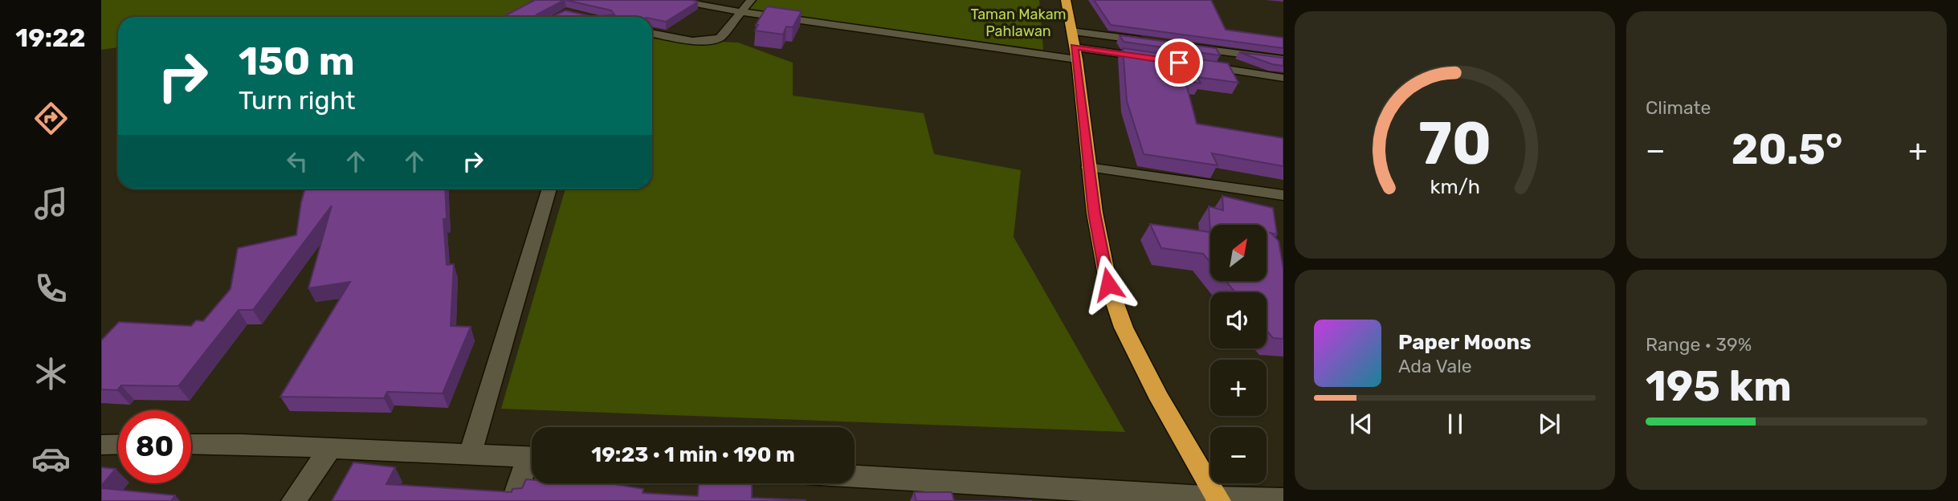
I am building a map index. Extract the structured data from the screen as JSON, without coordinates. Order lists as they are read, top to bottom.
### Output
{
  "parks": ["Taman Makam Pahlawan"],
  "north": "top right",
  "page": {
    "tabs": "19:22",
    "tile": [
      "Climate",
      ["Range · 39%", "195 km"]
    ],
    "turn": ["150 m", "Turn right"],
    "heat": ["−", "20.5°", "+"],
    "map_buttons": ["+", "−"],
    "song": ["Paper Moons", "Ada Vale"],
    "limit": "80",
    "trip": "19:23 · 1 min · 190 m",
    "gauge": ["70", "km/h"]
  }
}
